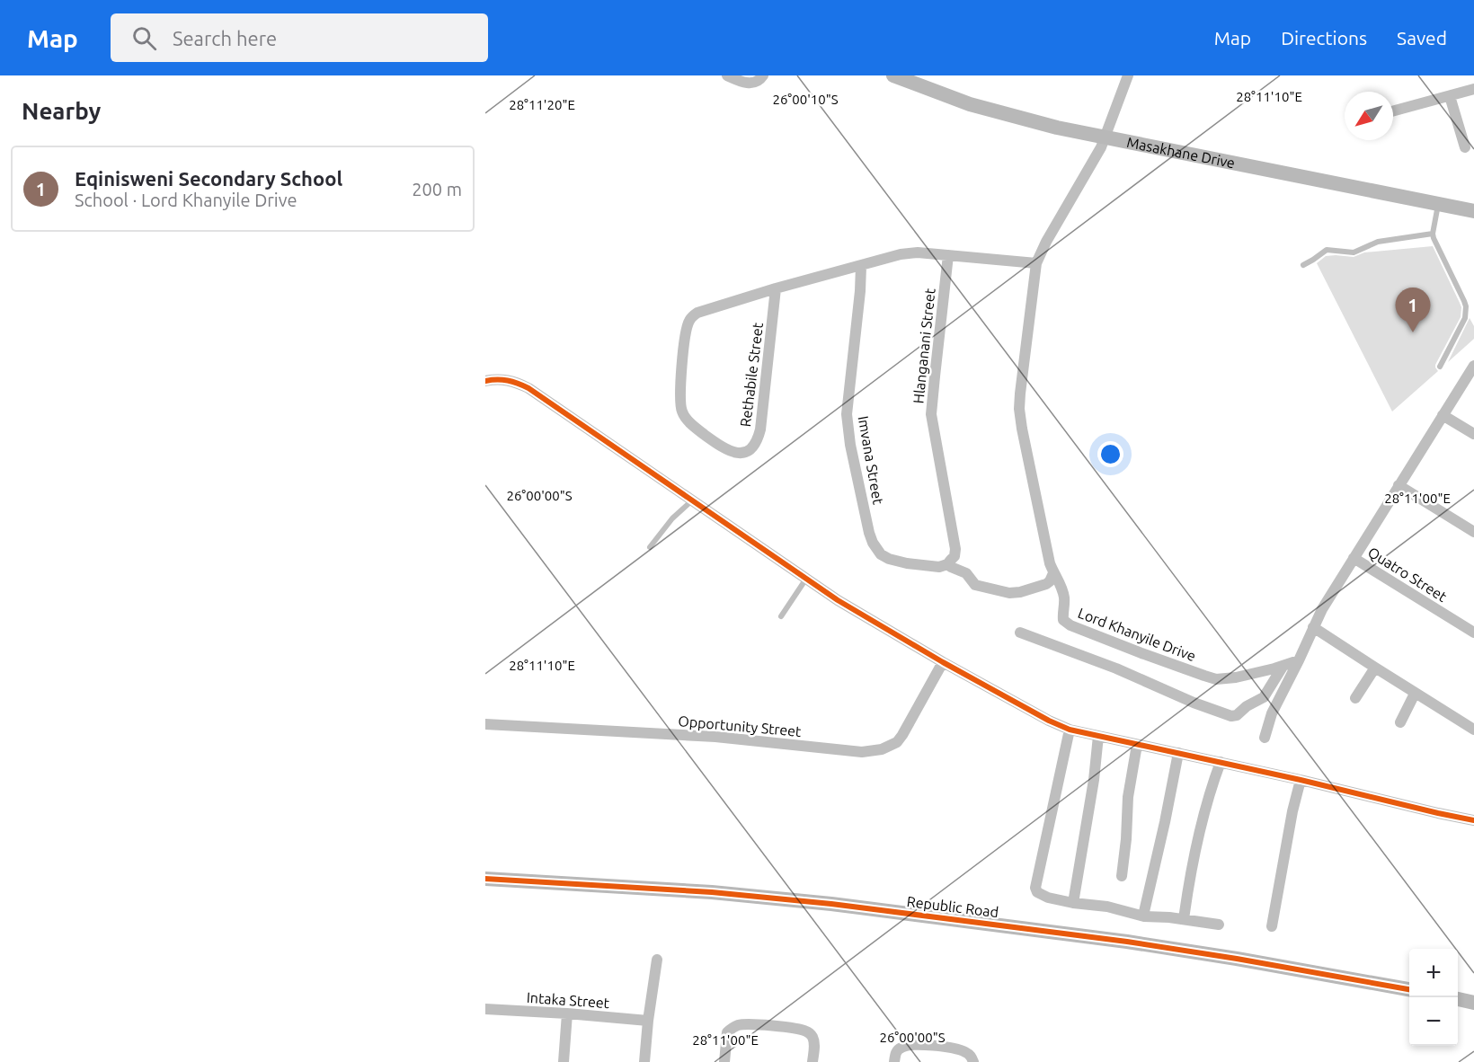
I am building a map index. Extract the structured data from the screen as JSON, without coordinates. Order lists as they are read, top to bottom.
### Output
{
  "streets": {
    "street": [
      "Masakhane Drive",
      "Hlanganani Street",
      "Rethabile Street",
      "Imvana Street",
      "Quatro Street",
      "Lord Khanyile Drive",
      "Opportunity Street",
      "Republic Road",
      "Intaka Street"
    ]
  },
  "crossings": [
    ["Masakhane Drive", "Lord Khanyile Drive"],
    ["Hlanganani Street", "Rethabile Street"],
    ["Hlanganani Street", "Imvana Street"],
    ["Rethabile Street", "Imvana Street"],
    ["Rethabile Street", "Lord Khanyile Drive"]
  ],
  "north": "bottom left",
  "page": {
    "header": "Map",
    "search": "Search here",
    "nav": ["Map", "Directions", "Saved"],
    "heading": "Nearby",
    "list": [
      {
        "mark": "1",
        "name": "Eqinisweni Secondary School",
        "note": "School · Lord Khanyile Drive",
        "value": "200 m"
      }
    ],
    "pins": "1",
    "map_buttons": ["+", "−"]
  },
  "coordinates": [
    "28°11'10\"E",
    "26°00'10\"S",
    "28°11'20\"E",
    "26°00'00\"S",
    "28°11'00\"E"
  ]
}
